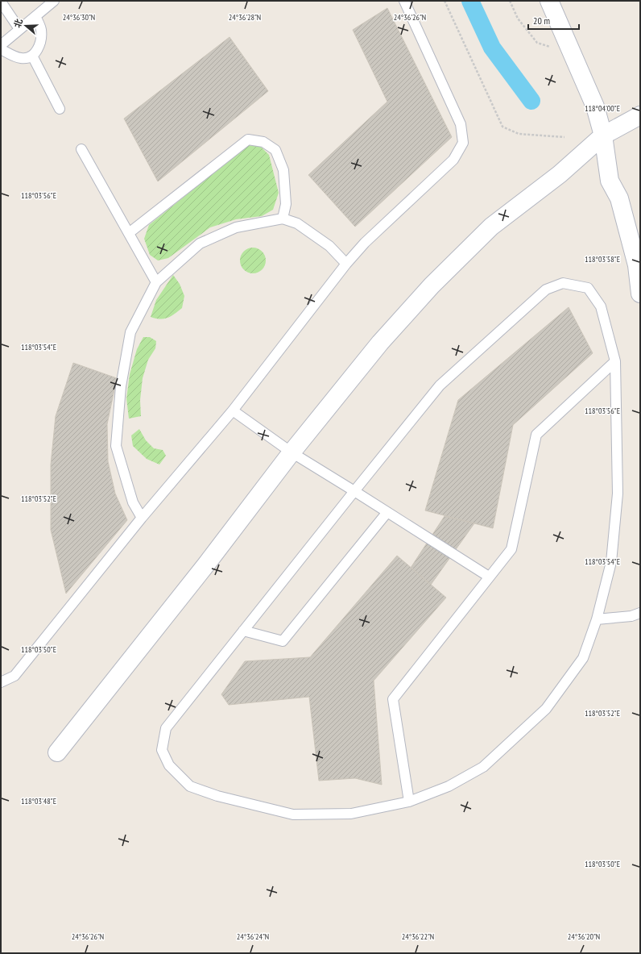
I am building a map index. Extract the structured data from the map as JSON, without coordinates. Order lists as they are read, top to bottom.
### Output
{
  "scale_bar": "20 m",
  "north": "left",
  "coordinates": [
    "24°36'30\"N",
    "24°36'28\"N",
    "24°36'26\"N",
    "118°04'00\"E",
    "118°03'56\"E",
    "118°03'58\"E",
    "118°03'54\"E",
    "118°03'52\"E",
    "118°03'50\"E",
    "118°03'48\"E",
    "24°36'24\"N",
    "24°36'22\"N",
    "24°36'20\"N"
  ]
}
